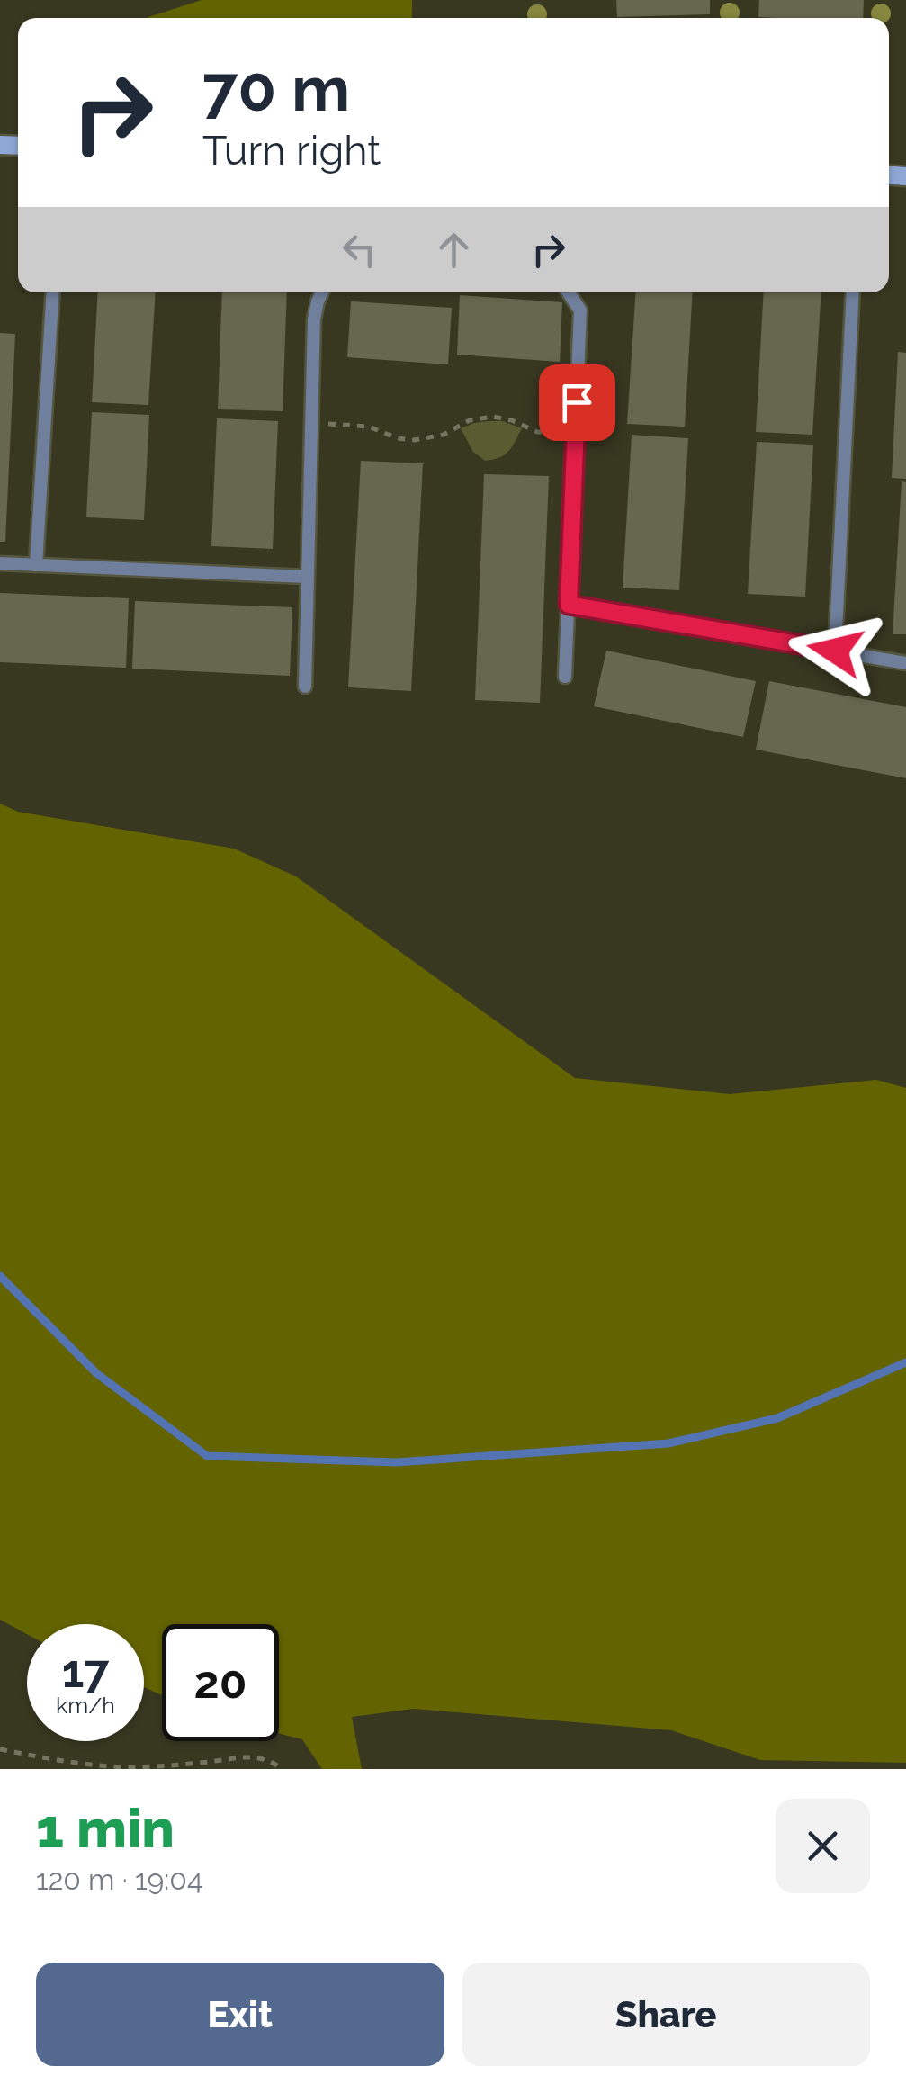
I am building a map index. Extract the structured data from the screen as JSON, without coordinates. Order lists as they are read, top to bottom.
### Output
{
  "page": {
    "turn": ["70 m", "Turn right"],
    "speed": "17 km/h",
    "limit": "20",
    "heading": ["1 min", "120 m · 19:04"],
    "buttons": ["Exit", "Share"]
  }
}
